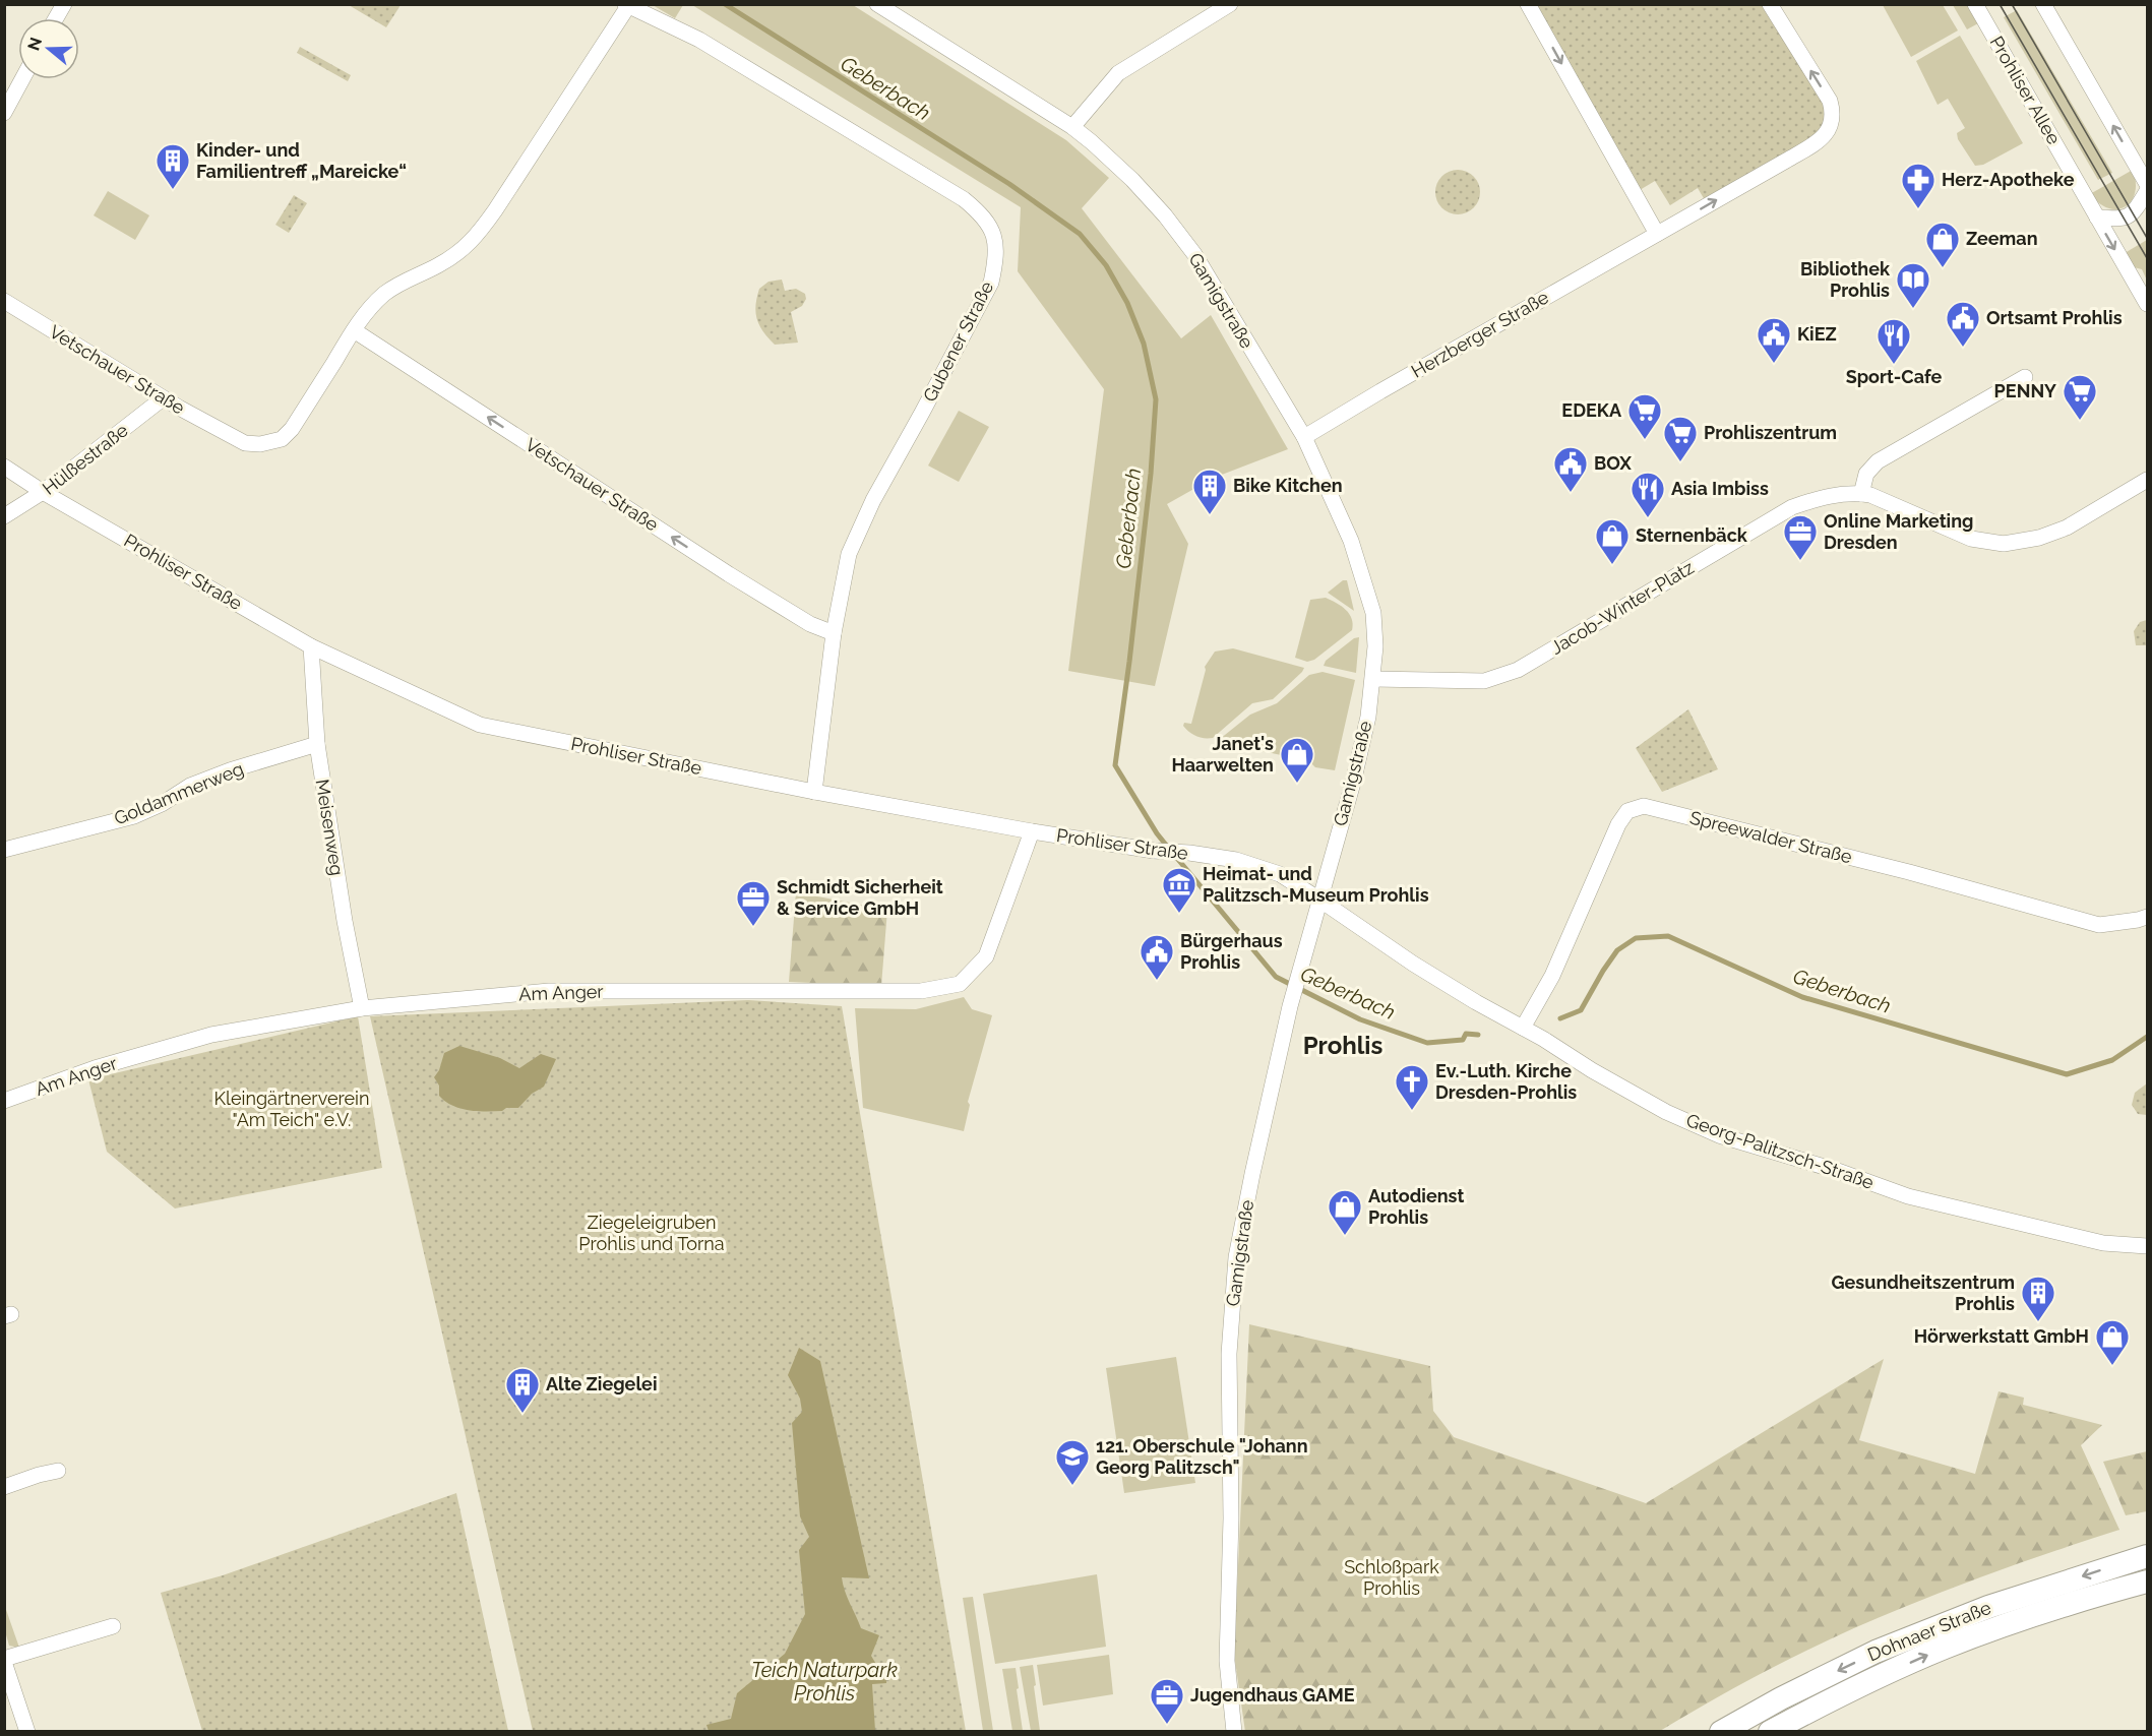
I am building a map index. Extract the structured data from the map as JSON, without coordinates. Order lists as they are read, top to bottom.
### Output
{
  "streets": {
    "main road": ["Dohnaer Straße"],
    "street": [
      "Prohliser Allee",
      "Gamigstraße",
      "Herzberger Straße",
      "Gubener Straße",
      "Vetschauer Straße",
      "Hülßestraße",
      "Prohliser Straße",
      "Jacob-Winter-Platz",
      "Goldammerweg",
      "Meisenweg",
      "Spreewalder Straße",
      "Am Anger",
      "Georg-Palitzsch-Straße"
    ]
  },
  "crossings": [
    ["Gamigstraße", "Herzberger Straße"],
    ["Gamigstraße", "Prohliser Straße"],
    ["Gamigstraße", "Jacob-Winter-Platz"],
    ["Gamigstraße", "Georg-Palitzsch-Straße"],
    ["Gubener Straße", "Vetschauer Straße"],
    ["Gubener Straße", "Prohliser Straße"],
    ["Vetschauer Straße", "Hülßestraße"],
    ["Hülßestraße", "Prohliser Straße"],
    ["Prohliser Straße", "Meisenweg"],
    ["Prohliser Straße", "Am Anger"],
    ["Prohliser Straße", "Georg-Palitzsch-Straße"],
    ["Goldammerweg", "Meisenweg"],
    ["Meisenweg", "Am Anger"],
    ["Spreewalder Straße", "Georg-Palitzsch-Straße"]
  ],
  "one_way": ["Vetschauer Straße"],
  "districts": ["Prohlis"],
  "water": ["Geberbach", "Teich Naturpark Prohlis"],
  "parks": ["Kleingärtnerverein \"Am Teich\" e.V.", "Ziegeleigruben Prohlis und Torna", "Schloßpark Prohlis"],
  "places": {
    "building": [
      "Kinder- und Familientreff „Mareicke“",
      "Bike Kitchen",
      "Gesundheitszentrum Prohlis",
      "Alte Ziegelei"
    ],
    "pharmacy": ["Herz-Apotheke"],
    "shop": [
      "Zeeman",
      "Sternenbäck",
      "Janet's Haarwelten",
      "Autodienst Prohlis",
      "Hörwerkstatt GmbH"
    ],
    "library": ["Bibliothek Prohlis"],
    "public building": [
      "Ortsamt Prohlis",
      "KiEZ",
      "BOX",
      "Bürgerhaus Prohlis"
    ],
    "restaurant": ["Sport-Cafe", "Asia Imbiss"],
    "supermarket": ["PENNY", "EDEKA", "Prohliszentrum"],
    "office": ["Online Marketing Dresden", "Schmidt Sicherheit & Service GmbH", "Jugendhaus GAME"],
    "museum": ["Heimat- und Palitzsch-Museum Prohlis"],
    "church": ["Ev.-Luth. Kirche Dresden-Prohlis"],
    "school or university": ["121. Oberschule \"Johann Georg Palitzsch\""]
  },
  "north": "left"
}
